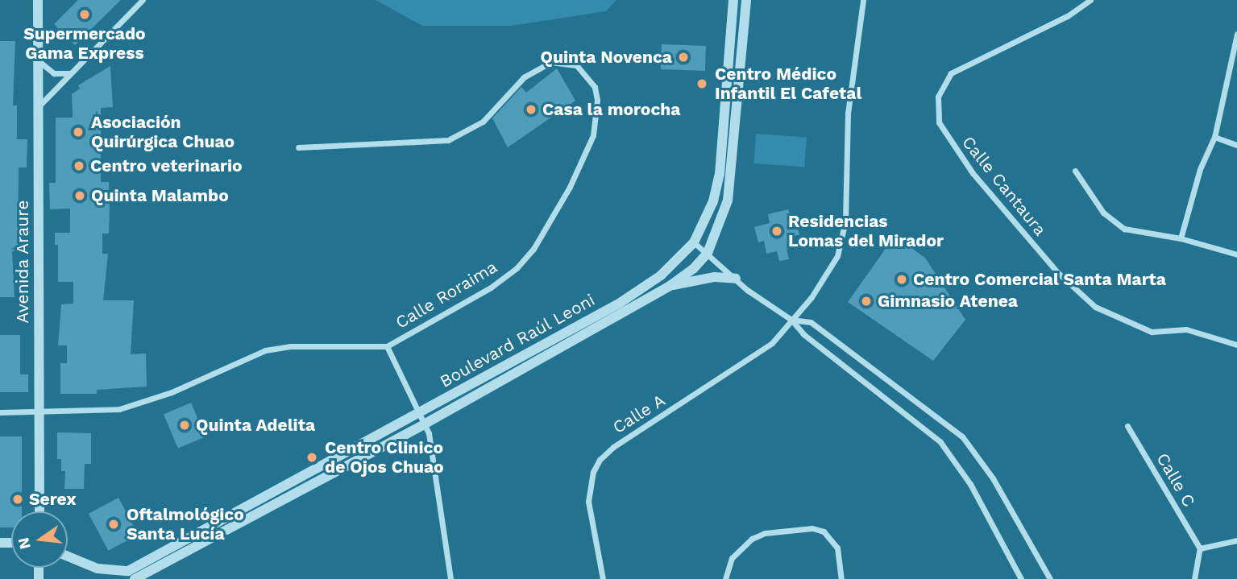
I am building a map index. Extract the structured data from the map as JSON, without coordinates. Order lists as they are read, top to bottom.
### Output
{
  "streets": {
    "street": [
      "Calle Cantaura",
      "Avenida Araure",
      "Calle Roraima",
      "Boulevard Raúl Leoni",
      "Calle A",
      "Calle C"
    ]
  },
  "crossings": [
    ["Avenida Araure", "Calle Roraima"]
  ],
  "places": [
    "Supermercado Gama Express",
    "Quinta Novenca",
    "Centro Médico Infantil El Cafetal",
    "Casa la morocha",
    "Asociación Quirúrgica Chuao",
    "Centro veterinario",
    "Quinta Malambo",
    "Residencias Lomas del Mirador",
    "Centro Comercial Santa Marta",
    "Gimnasio Atenea",
    "Quinta Adelita",
    "Centro Clinico de Ojos Chuao",
    "Serex",
    "Oftalmológico Santa Lucía"
  ],
  "north": "left"
}
